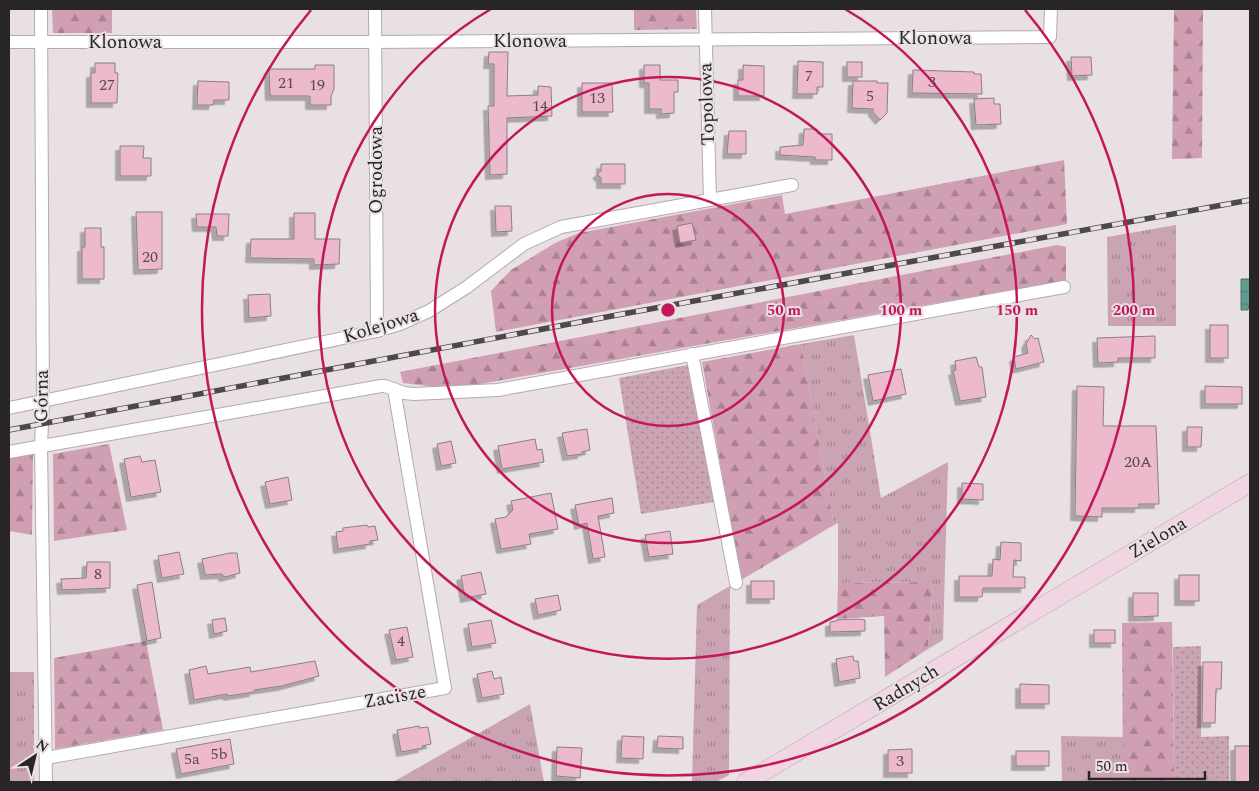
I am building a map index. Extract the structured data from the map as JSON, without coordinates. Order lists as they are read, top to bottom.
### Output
{
  "streets": {
    "street": [
      "Klonowa",
      "Topolowa",
      "Ogrodowa",
      "Kolejowa",
      "Górna",
      "Zielona",
      "Radnych",
      "Zacisze"
    ]
  },
  "crossings": [
    ["Klonowa", "Topolowa"],
    ["Klonowa", "Ogrodowa"],
    ["Klonowa", "Górna"],
    ["Topolowa", "Kolejowa"],
    ["Ogrodowa", "Kolejowa"],
    ["Kolejowa", "Górna"],
    ["Górna", "Zacisze"],
    ["Zielona", "Radnych"]
  ],
  "house_numbers": [
    "7",
    "3",
    "21",
    "27",
    "19",
    "5",
    "13",
    "14",
    "20",
    "20A",
    "8",
    "4",
    "5b",
    "5a",
    "3"
  ],
  "scale_bar": "50 m",
  "north": "top right",
  "rings": [
    "50 m",
    "100 m",
    "150 m",
    "200 m"
  ]
}
